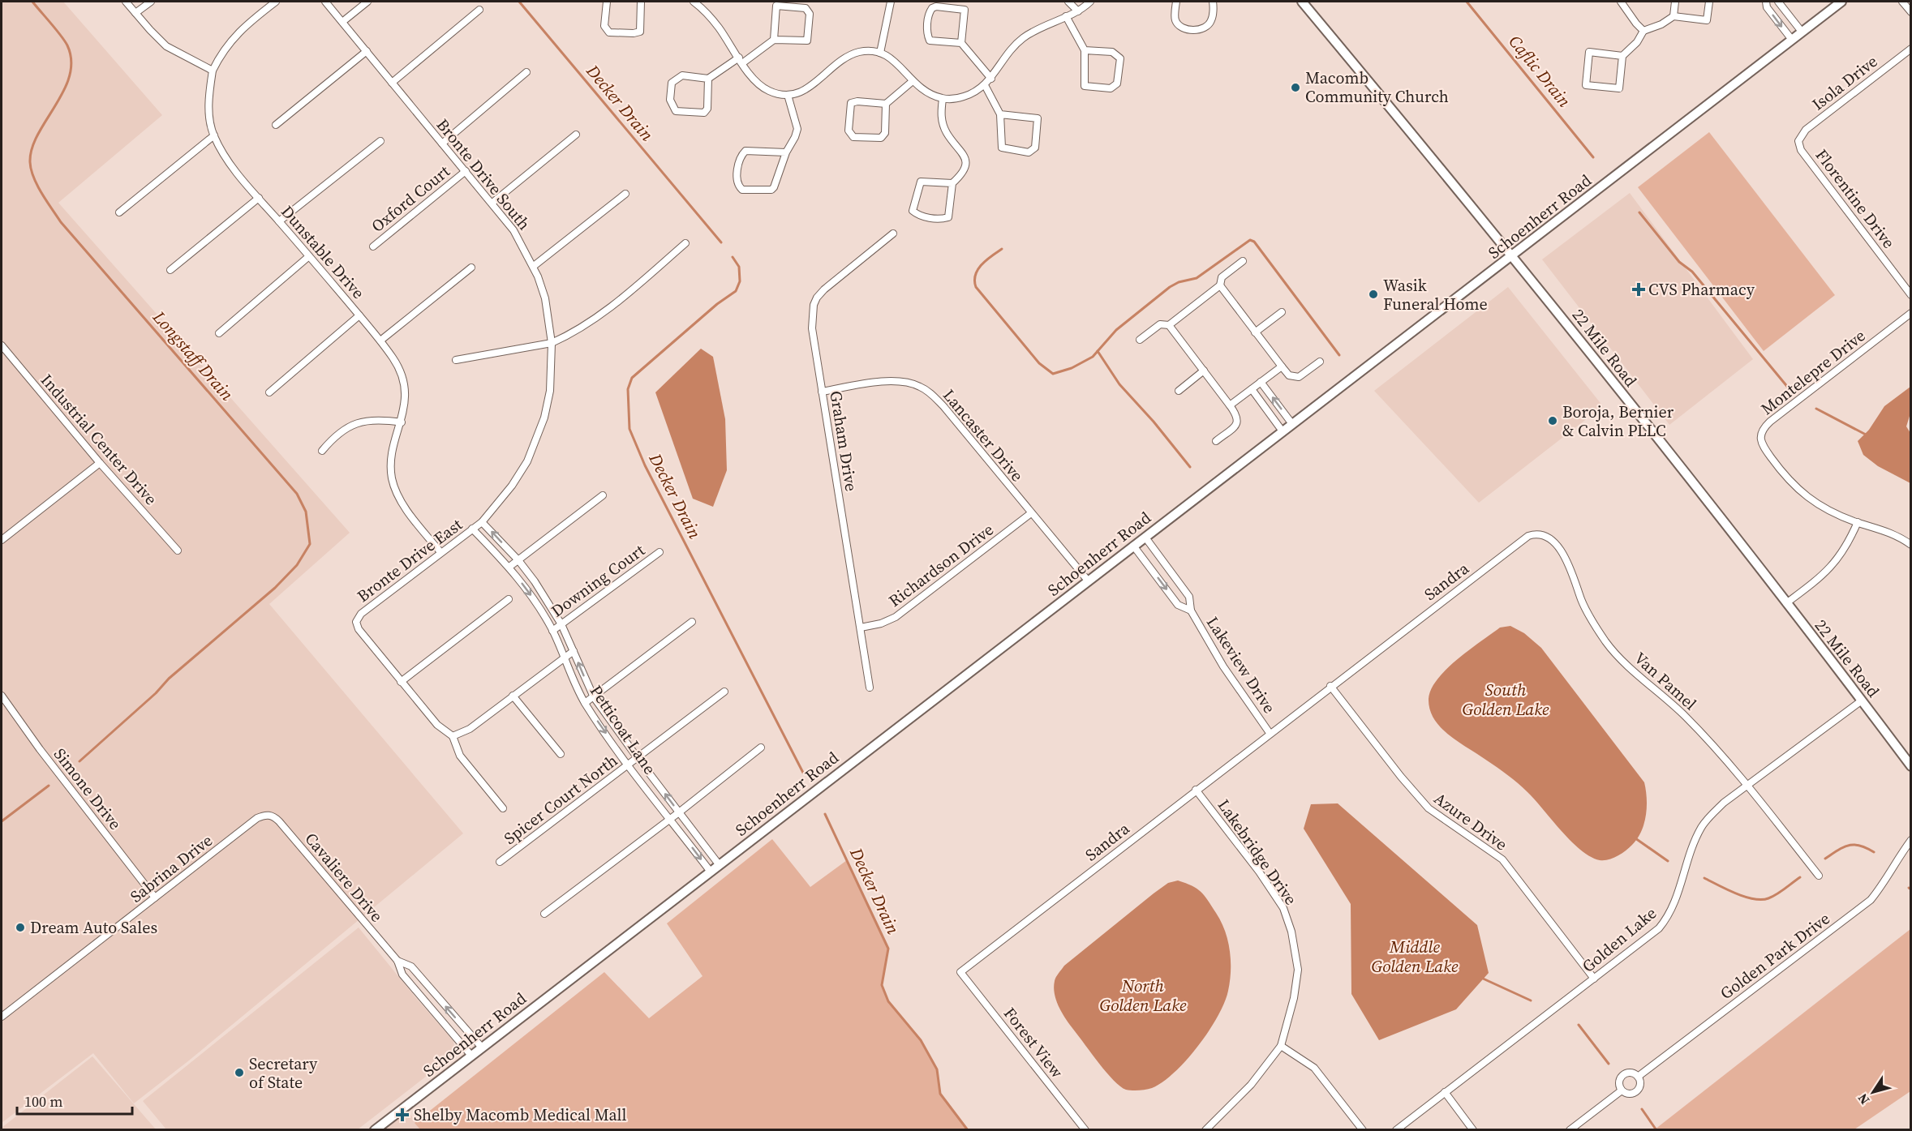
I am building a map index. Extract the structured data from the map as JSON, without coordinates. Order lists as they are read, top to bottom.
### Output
{
  "streets": {
    "street": [
      "Isola Drive",
      "Bronte Drive South",
      "Oxford Court",
      "Florentine Drive",
      "Schoenherr Road",
      "Dunstable Drive",
      "22 Mile Road",
      "Montelepre Drive",
      "Lancaster Drive",
      "Industrial Center Drive",
      "Graham Drive",
      "Bronte Drive East",
      "Richardson Drive",
      "Downing Court",
      "Sandra",
      "Lakeview Drive",
      "Van Pamel",
      "Petticoat Lane",
      "Simone Drive",
      "Spicer Court North",
      "Azure Drive",
      "Lakebridge Drive",
      "Sabrina Drive",
      "Cavaliere Drive",
      "Golden Lake",
      "Golden Park Drive",
      "Forest View"
    ]
  },
  "crossings": [
    ["Isola Drive", "Florentine Drive"],
    ["Bronte Drive South", "Oxford Court"],
    ["Bronte Drive South", "Bronte Drive East"],
    ["Bronte Drive South", "Petticoat Lane"],
    ["Schoenherr Road", "22 Mile Road"],
    ["Schoenherr Road", "Lancaster Drive"],
    ["Schoenherr Road", "Lakeview Drive"],
    ["Schoenherr Road", "Petticoat Lane"],
    ["Schoenherr Road", "Cavaliere Drive"],
    ["Dunstable Drive", "Bronte Drive East"],
    ["22 Mile Road", "Golden Lake"],
    ["Lancaster Drive", "Graham Drive"],
    ["Lancaster Drive", "Richardson Drive"],
    ["Graham Drive", "Richardson Drive"],
    ["Bronte Drive East", "Petticoat Lane"],
    ["Downing Court", "Petticoat Lane"],
    ["Sandra", "Lakeview Drive"],
    ["Sandra", "Van Pamel"],
    ["Sandra", "Azure Drive"],
    ["Sandra", "Lakebridge Drive"],
    ["Sandra", "Forest View"],
    ["Van Pamel", "Golden Lake"],
    ["Petticoat Lane", "Spicer Court North"],
    ["Simone Drive", "Sabrina Drive"],
    ["Azure Drive", "Golden Lake"],
    ["Sabrina Drive", "Cavaliere Drive"]
  ],
  "water": [
    "Caflic Drain",
    "Decker Drain",
    "Longstaff Drain",
    "South Golden Lake",
    "Middle Golden Lake",
    "North Golden Lake"
  ],
  "places": {
    "other": [
      "Macomb Community Church",
      "Wasik Funeral Home",
      "Boroja, Bernier & Calvin PLLC",
      "Dream Auto Sales",
      "Secretary of State"
    ],
    "health": ["CVS Pharmacy", "Shelby Macomb Medical Mall"]
  },
  "scale_bar": "100 m",
  "north": "bottom left"
}
